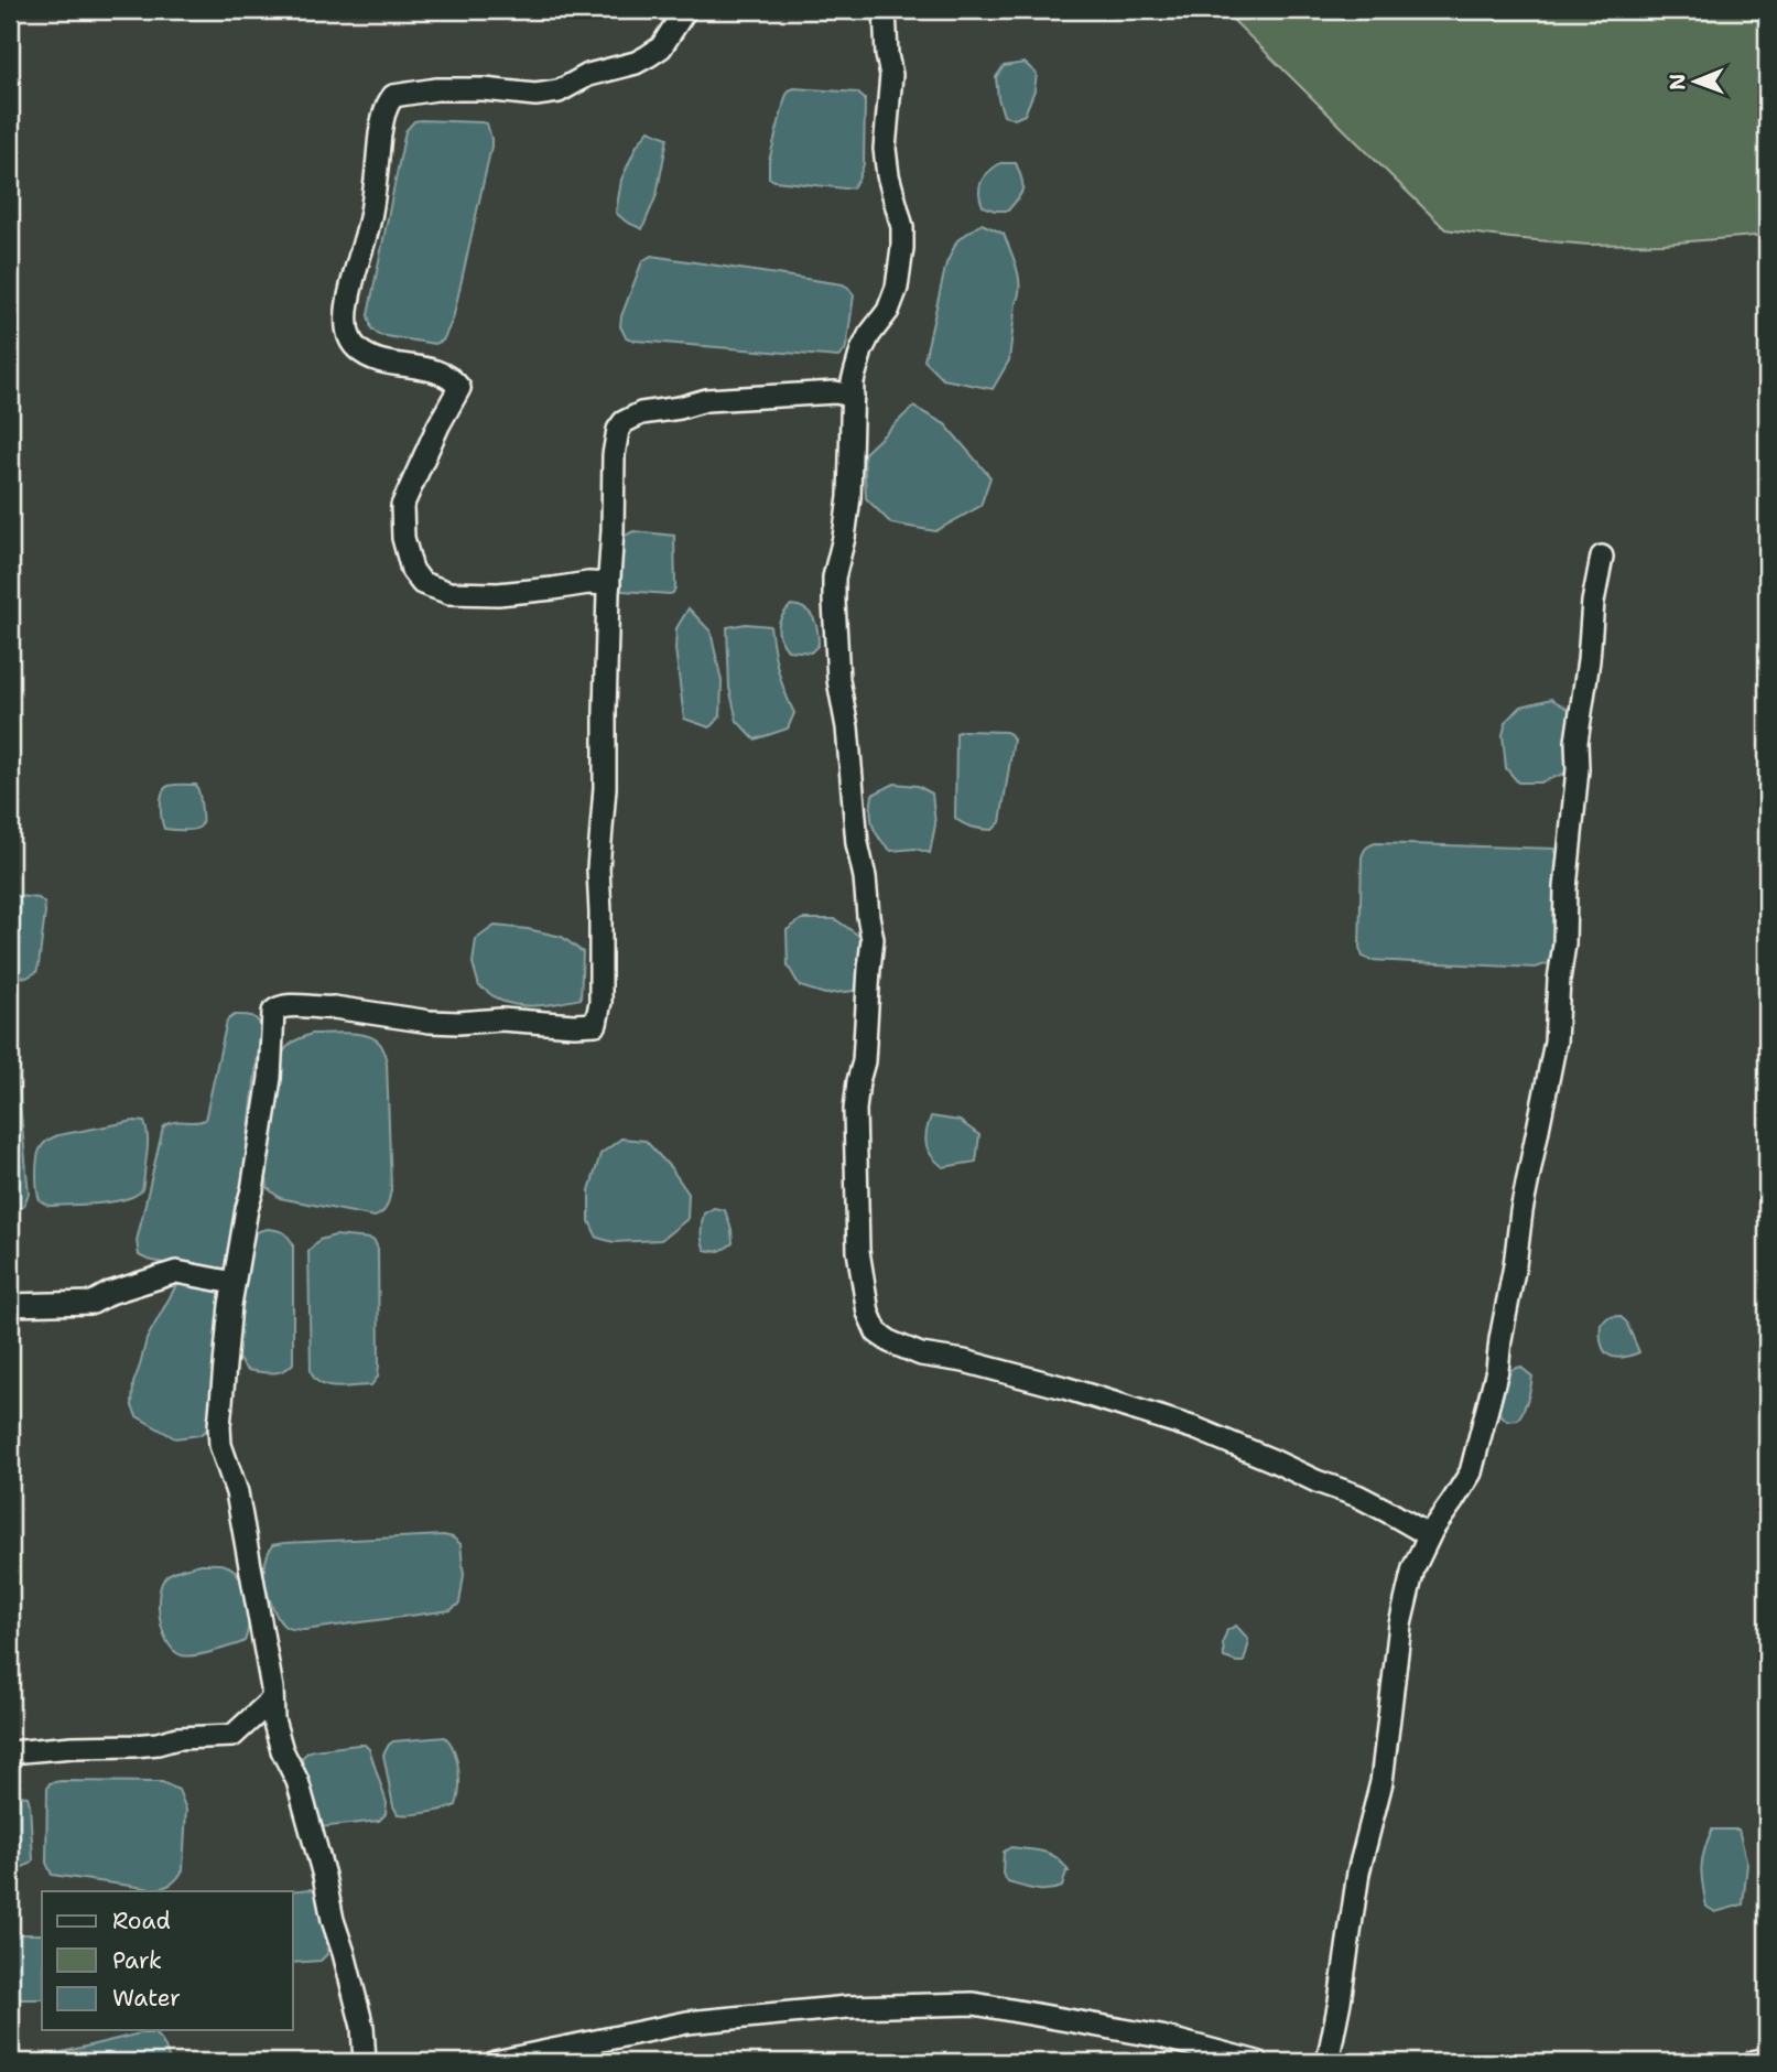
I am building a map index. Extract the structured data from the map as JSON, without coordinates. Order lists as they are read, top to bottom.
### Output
{
  "legend": ["Road", "Park", "Water"],
  "north": "left"
}
